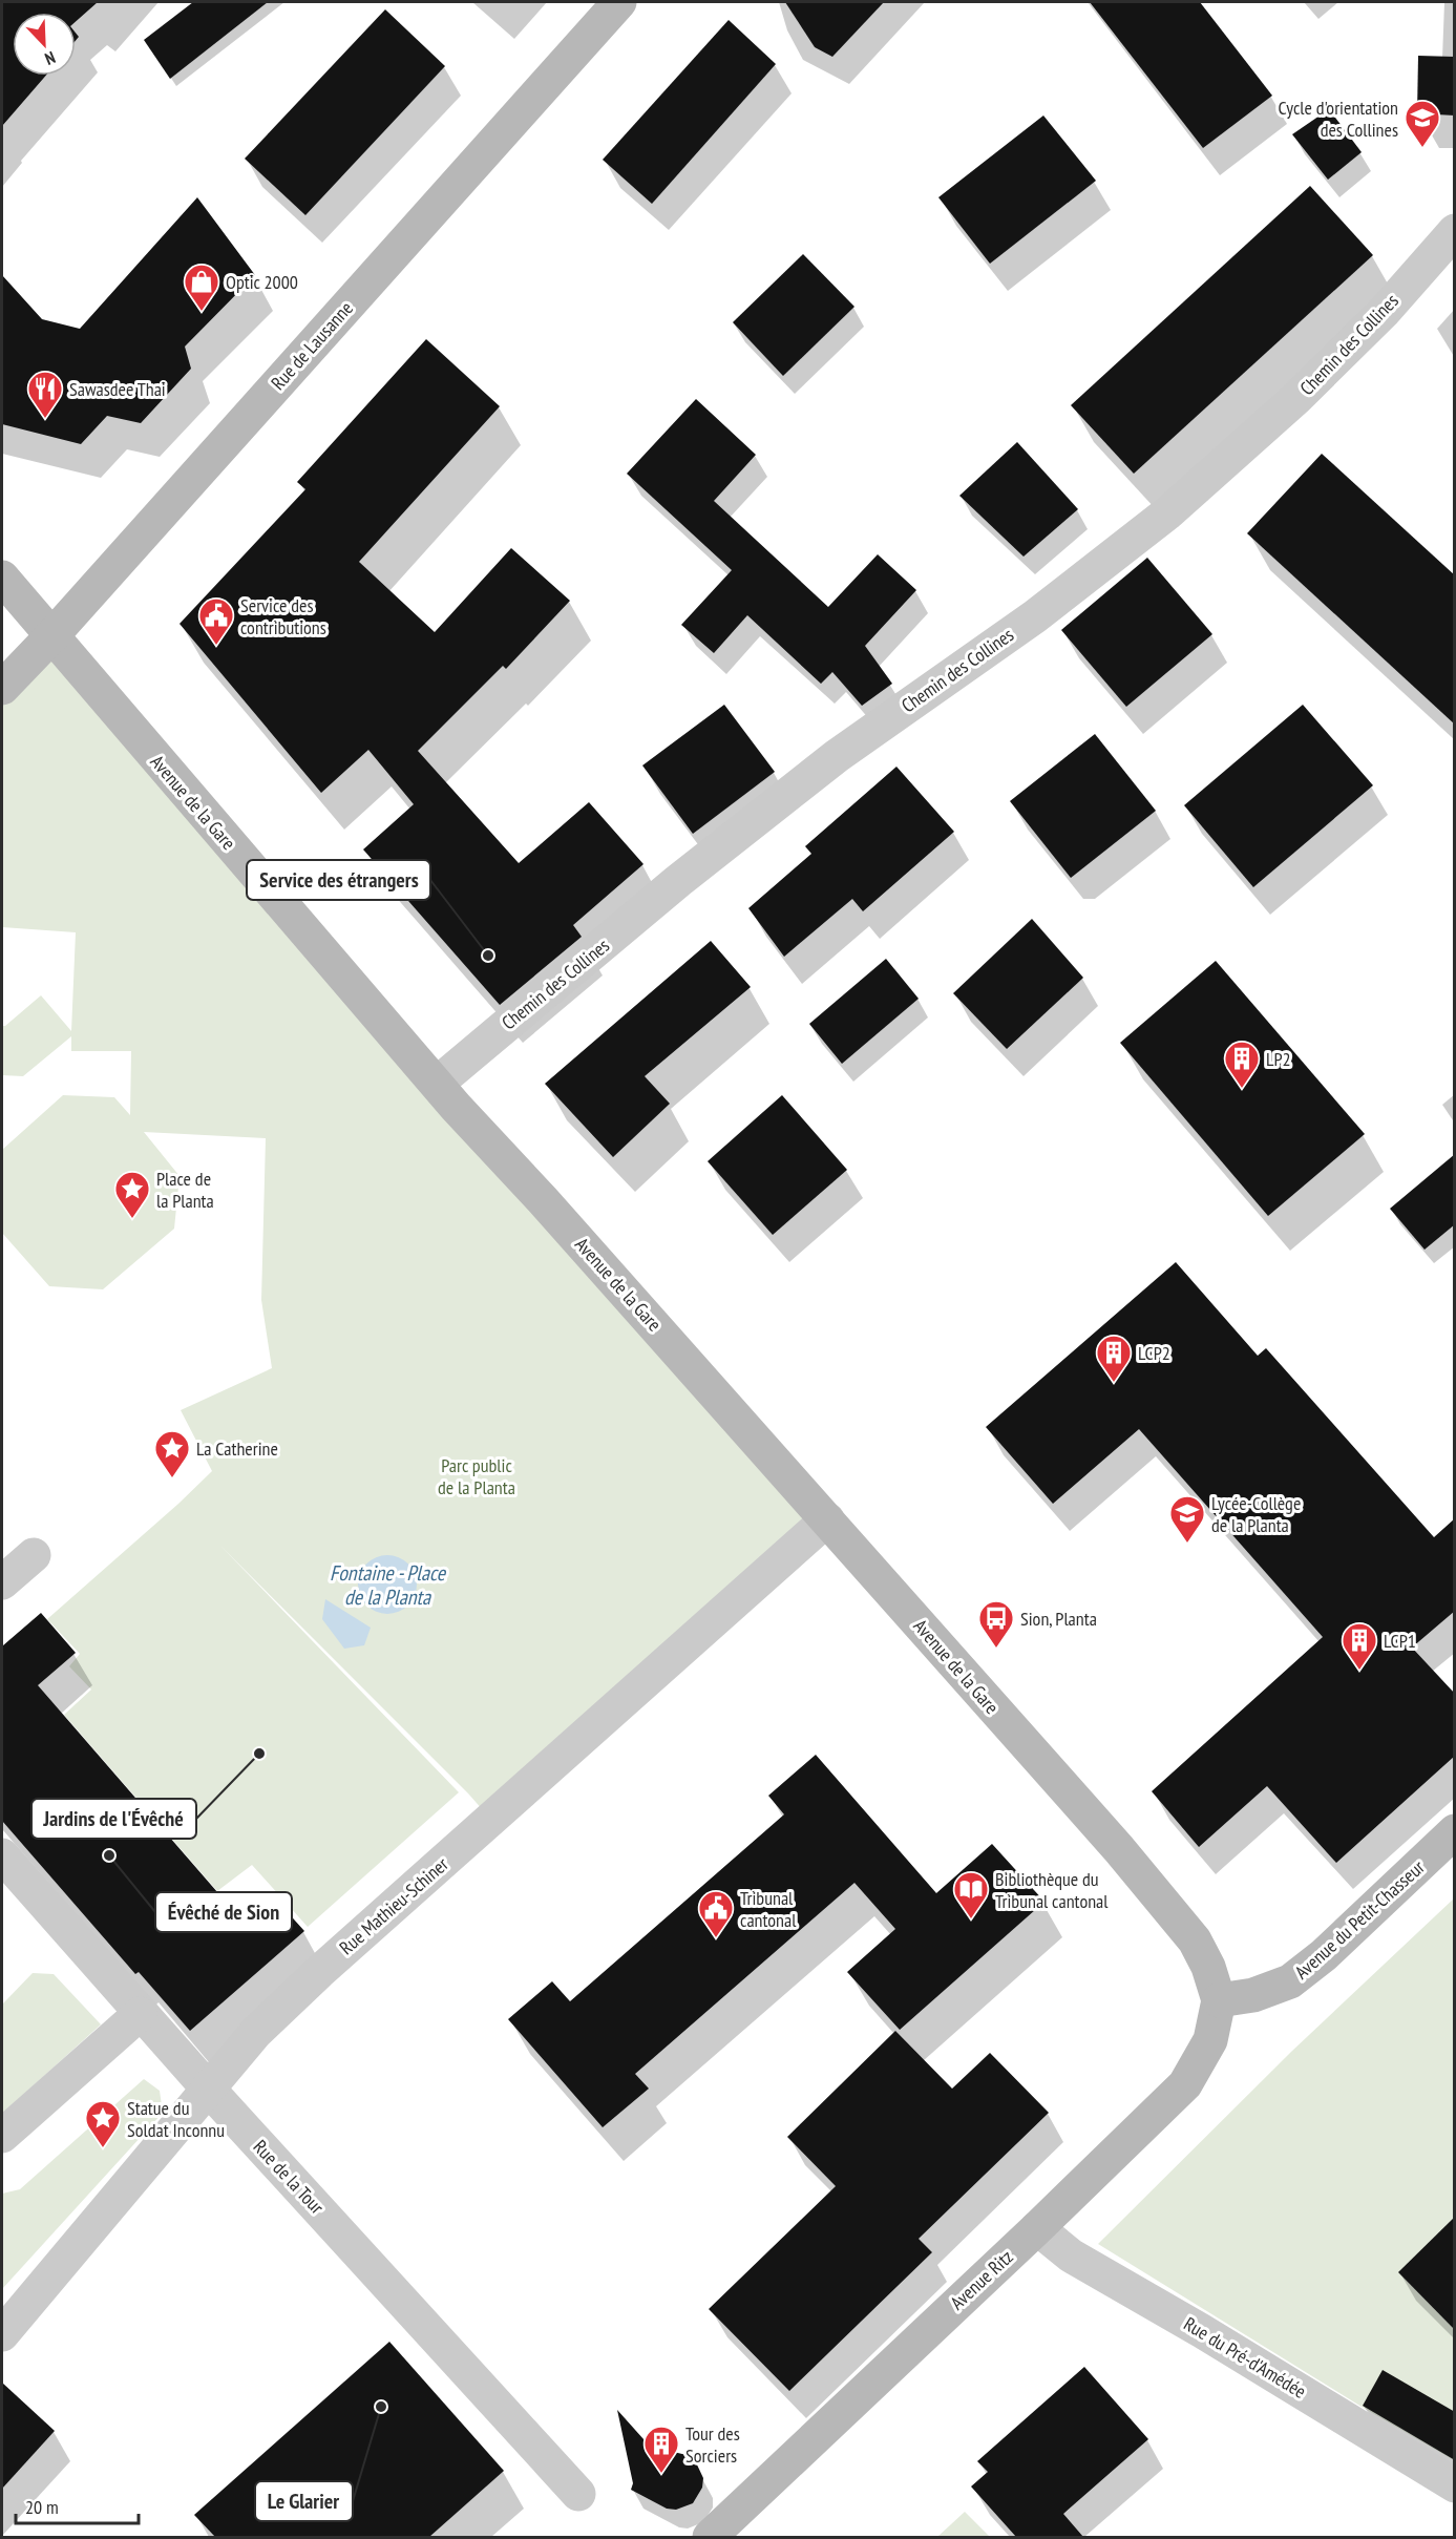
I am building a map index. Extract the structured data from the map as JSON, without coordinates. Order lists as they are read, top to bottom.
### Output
{
  "streets": {
    "street": [
      "Chemin des Collines",
      "Rue de Lausanne",
      "Avenue de la Gare",
      "Rue Mathieu-Schiner",
      "Avenue du Petit-Chasseur",
      "Rue de la Tour",
      "Avenue Ritz",
      "Rue du Pré-d'Amédée"
    ]
  },
  "crossings": [
    ["Chemin des Collines", "Avenue de la Gare"],
    ["Rue de Lausanne", "Avenue de la Gare"],
    ["Avenue de la Gare", "Rue Mathieu-Schiner"],
    ["Avenue de la Gare", "Avenue du Petit-Chasseur"],
    ["Avenue de la Gare", "Avenue Ritz"],
    ["Rue Mathieu-Schiner", "Rue de la Tour"],
    ["Avenue du Petit-Chasseur", "Avenue Ritz"],
    ["Avenue Ritz", "Rue du Pré-d'Amédée"]
  ],
  "water": ["Fontaine - Place de la Planta"],
  "parks": ["Parc public de la Planta"],
  "places": {
    "school or university": ["Cycle d'orientation des Collines", "Lycée-Collège de la Planta"],
    "shop": ["Optic 2000"],
    "restaurant": ["Sawasdee Thai"],
    "public building": ["Service des contributions", "Tribunal cantonal"],
    "other": [
      "Service des étrangers",
      "Jardins de l'Évêché",
      "Évêché de Sion",
      "Le Glarier"
    ],
    "building": [
      "LP2",
      "LCP2",
      "LCP1",
      "Tour des Sorciers"
    ],
    "place": ["Place de la Planta", "La Catherine", "Statue du Soldat Inconnu"],
    "bus stop": ["Sion, Planta"],
    "library": ["Bibliothèque du Tribunal cantonal"]
  },
  "scale_bar": "20 m",
  "north": "bottom right"
}
